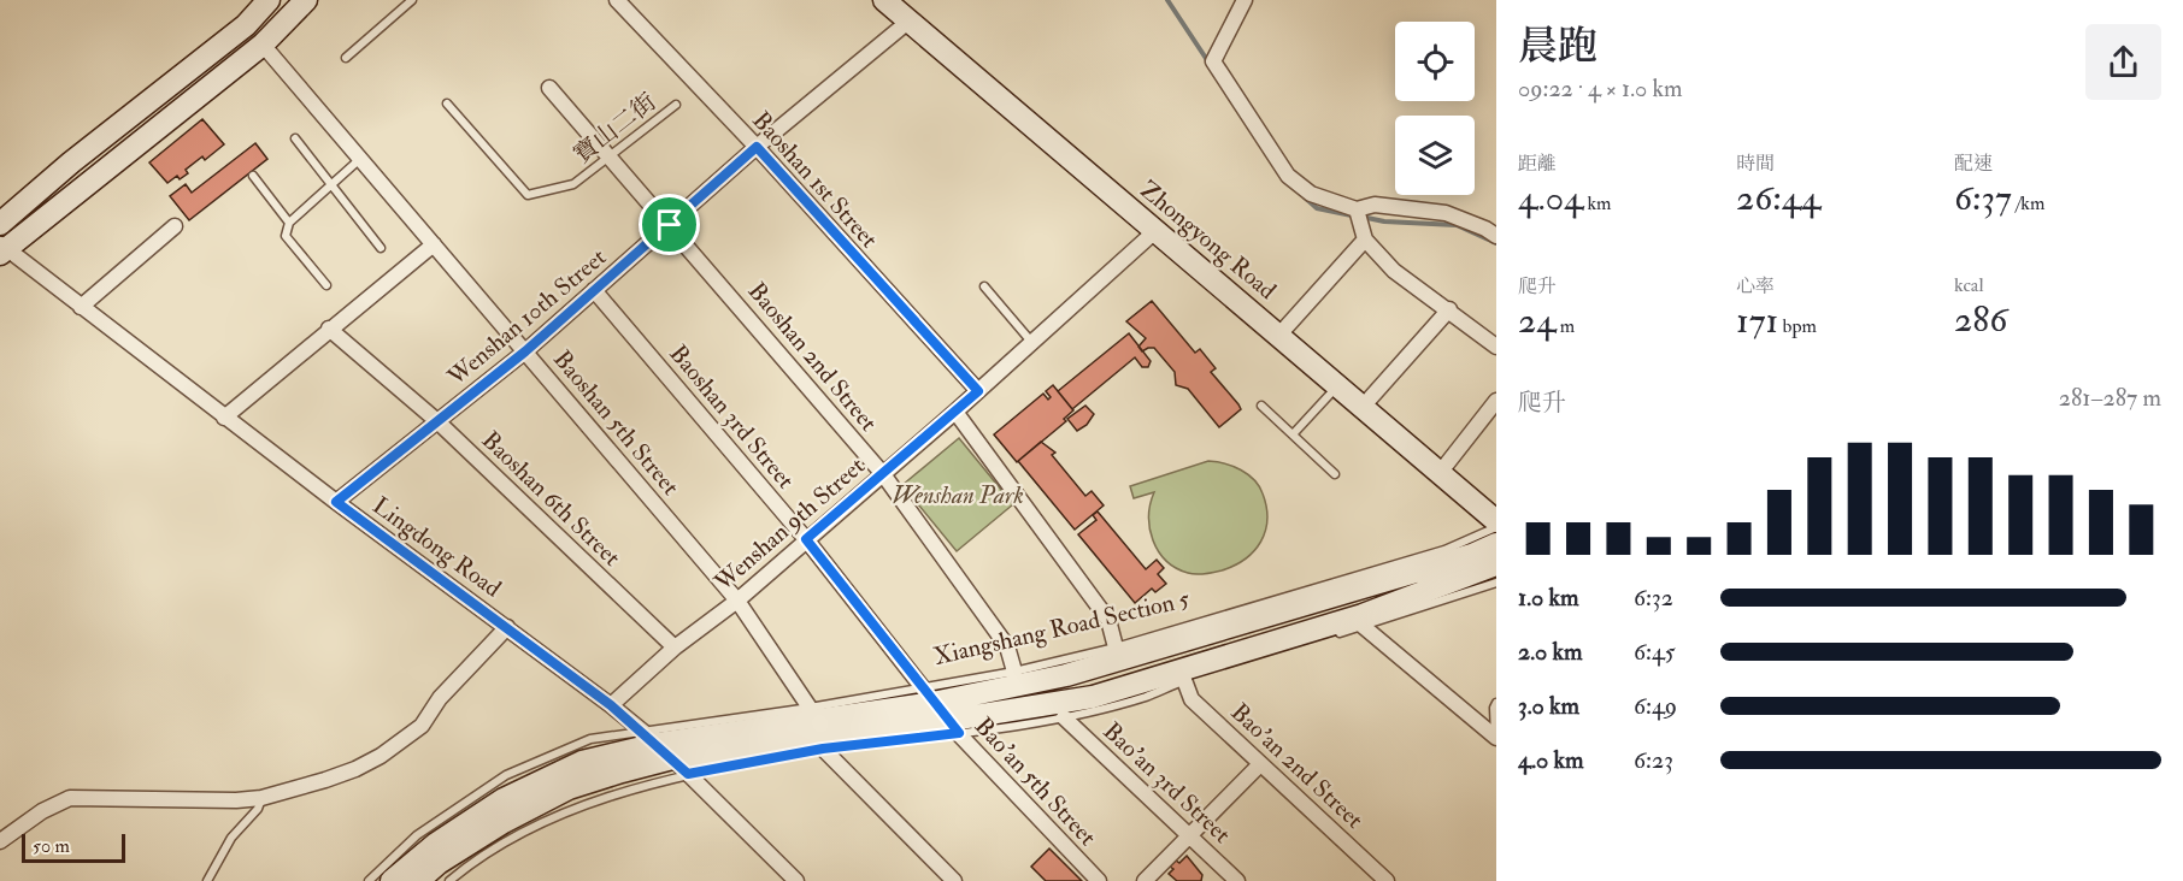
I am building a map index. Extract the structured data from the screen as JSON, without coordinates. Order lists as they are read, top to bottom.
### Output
{
  "streets": {
    "main road": ["Zhongyong Road", "Xiangshang Road Section 5"],
    "street": [
      "Baoshan 1st Street",
      "Wenshan 10th Street",
      "Baoshan 2nd Street",
      "Baoshan 3rd Street",
      "Baoshan 5th Street",
      "Baoshan 6th Street",
      "Wenshan 9th Street",
      "Lingdong Road",
      "Bao’an 2nd Street",
      "Bao’an 5th Street",
      "Bao’an 3rd Street"
    ],
    "lane": ["寶山二街"]
  },
  "crossings": [
    ["寶山二街", "Baoshan 2nd Street"],
    ["Baoshan 1st Street", "Wenshan 10th Street"],
    ["Baoshan 1st Street", "Wenshan 9th Street"],
    ["Zhongyong Road", "Wenshan 10th Street"],
    ["Zhongyong Road", "Wenshan 9th Street"],
    ["Wenshan 10th Street", "Baoshan 2nd Street"],
    ["Wenshan 10th Street", "Baoshan 3rd Street"],
    ["Wenshan 10th Street", "Baoshan 5th Street"],
    ["Wenshan 10th Street", "Baoshan 6th Street"],
    ["Wenshan 10th Street", "Lingdong Road"],
    ["Baoshan 2nd Street", "Wenshan 9th Street"],
    ["Baoshan 2nd Street", "Xiangshang Road Section 5"],
    ["Baoshan 3rd Street", "Wenshan 9th Street"],
    ["Baoshan 3rd Street", "Xiangshang Road Section 5"],
    ["Baoshan 3rd Street", "Bao’an 5th Street"],
    ["Baoshan 5th Street", "Wenshan 9th Street"],
    ["Baoshan 5th Street", "Xiangshang Road Section 5"],
    ["Baoshan 6th Street", "Wenshan 9th Street"],
    ["Wenshan 9th Street", "Lingdong Road"],
    ["Lingdong Road", "Xiangshang Road Section 5"],
    ["Xiangshang Road Section 5", "Bao’an 2nd Street"],
    ["Xiangshang Road Section 5", "Bao’an 5th Street"],
    ["Xiangshang Road Section 5", "Bao’an 3rd Street"]
  ],
  "parks": ["Wenshan Park"],
  "scale_bar": "50 m",
  "page": {
    "heading": ["晨跑", "09:22 · 4 × 1.0 km"],
    "stats": [
      ["距離", "4.04 km"],
      ["時間", "26:44"],
      ["配速", "6:37 /km"],
      ["爬升", "24 m"],
      ["心率", "171 bpm"],
      ["kcal", "286"]
    ],
    "chart": ["爬升", "281–287 m"],
    "list": [
      {
        "name": "1.0 km",
        "note": "6:32"
      },
      {
        "name": "2.0 km",
        "note": "6:45"
      },
      {
        "name": "3.0 km",
        "note": "6:49"
      },
      {
        "name": "4.0 km",
        "note": "6:23"
      }
    ],
    "scale": "50 m"
  }
}
